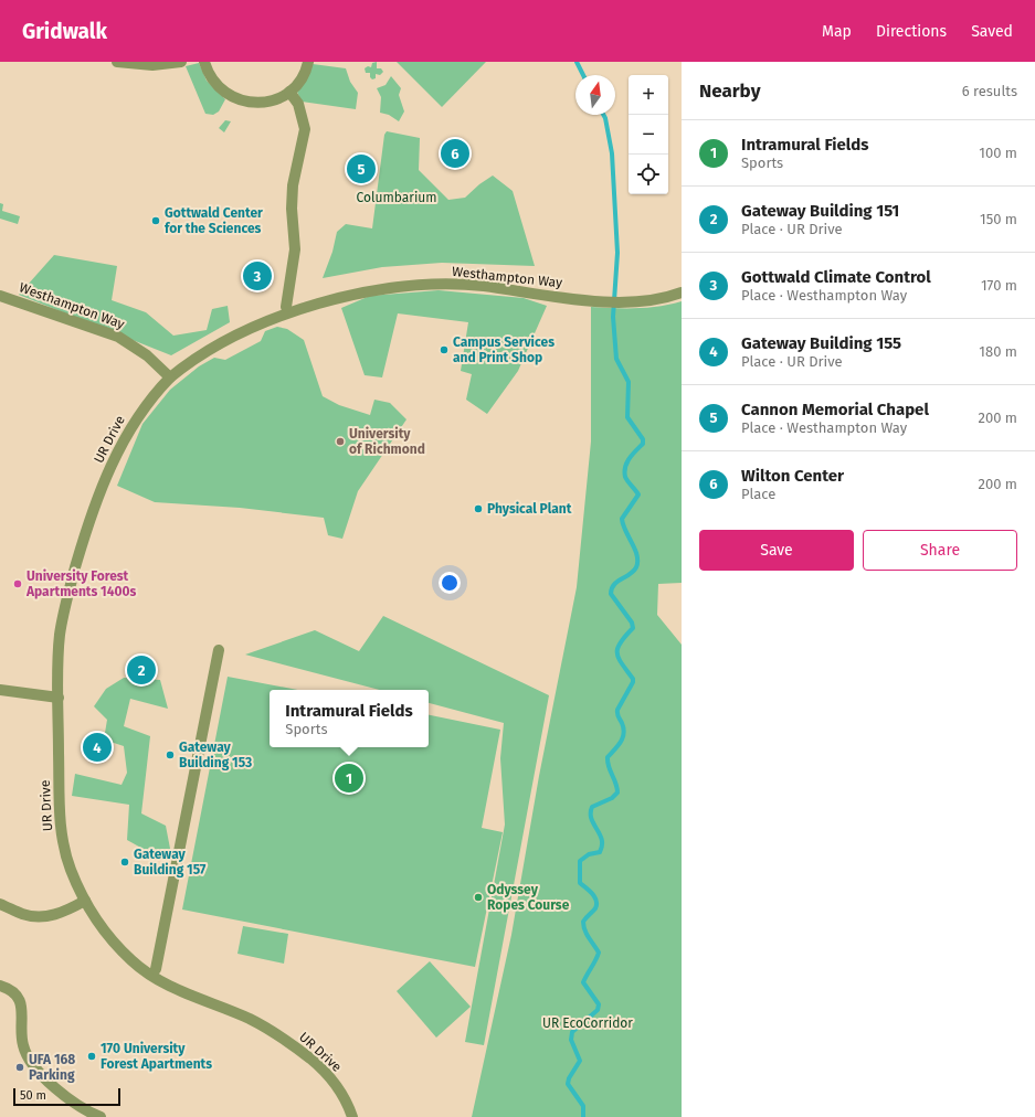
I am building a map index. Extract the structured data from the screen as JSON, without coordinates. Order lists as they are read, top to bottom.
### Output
{
  "streets": {
    "street": ["Westhampton Way", "UR Drive"]
  },
  "crossings": [
    ["Westhampton Way", "UR Drive"]
  ],
  "parks": ["Columbarium", "UR EcoCorridor"],
  "places": [
    "Gottwald Center for the Sciences",
    "Campus Services and Print Shop",
    "University of Richmond",
    "Physical Plant",
    "University Forest Apartments 1400s",
    "Gateway Building 153",
    "Gateway Building 157",
    "Odyssey Ropes Course",
    "170 University Forest Apartments",
    "UFA 168 Parking"
  ],
  "scale_bar": "50 m",
  "north": "top",
  "page": {
    "header": "Gridwalk",
    "nav": ["Map", "Directions", "Saved"],
    "heading": ["Nearby", "6 results"],
    "map_buttons": ["+", "−"],
    "list": [
      {
        "mark": "1",
        "name": "Intramural Fields",
        "note": "Sports",
        "value": "100 m"
      },
      {
        "mark": "2",
        "name": "Gateway Building 151",
        "note": "Place · UR Drive",
        "value": "150 m"
      },
      {
        "mark": "3",
        "name": "Gottwald Climate Control",
        "note": "Place · Westhampton Way",
        "value": "170 m"
      },
      {
        "mark": "4",
        "name": "Gateway Building 155",
        "note": "Place · UR Drive",
        "value": "180 m"
      },
      {
        "mark": "5",
        "name": "Cannon Memorial Chapel",
        "note": "Place · Westhampton Way",
        "value": "200 m"
      },
      {
        "mark": "6",
        "name": "Wilton Center",
        "note": "Place",
        "value": "200 m"
      }
    ],
    "pins": [
      "6",
      "5",
      "3",
      "2",
      "4",
      "1"
    ],
    "buttons": ["Save", "Share"],
    "popup": ["Intramural Fields", "Sports"],
    "scale": "50 m"
  }
}
